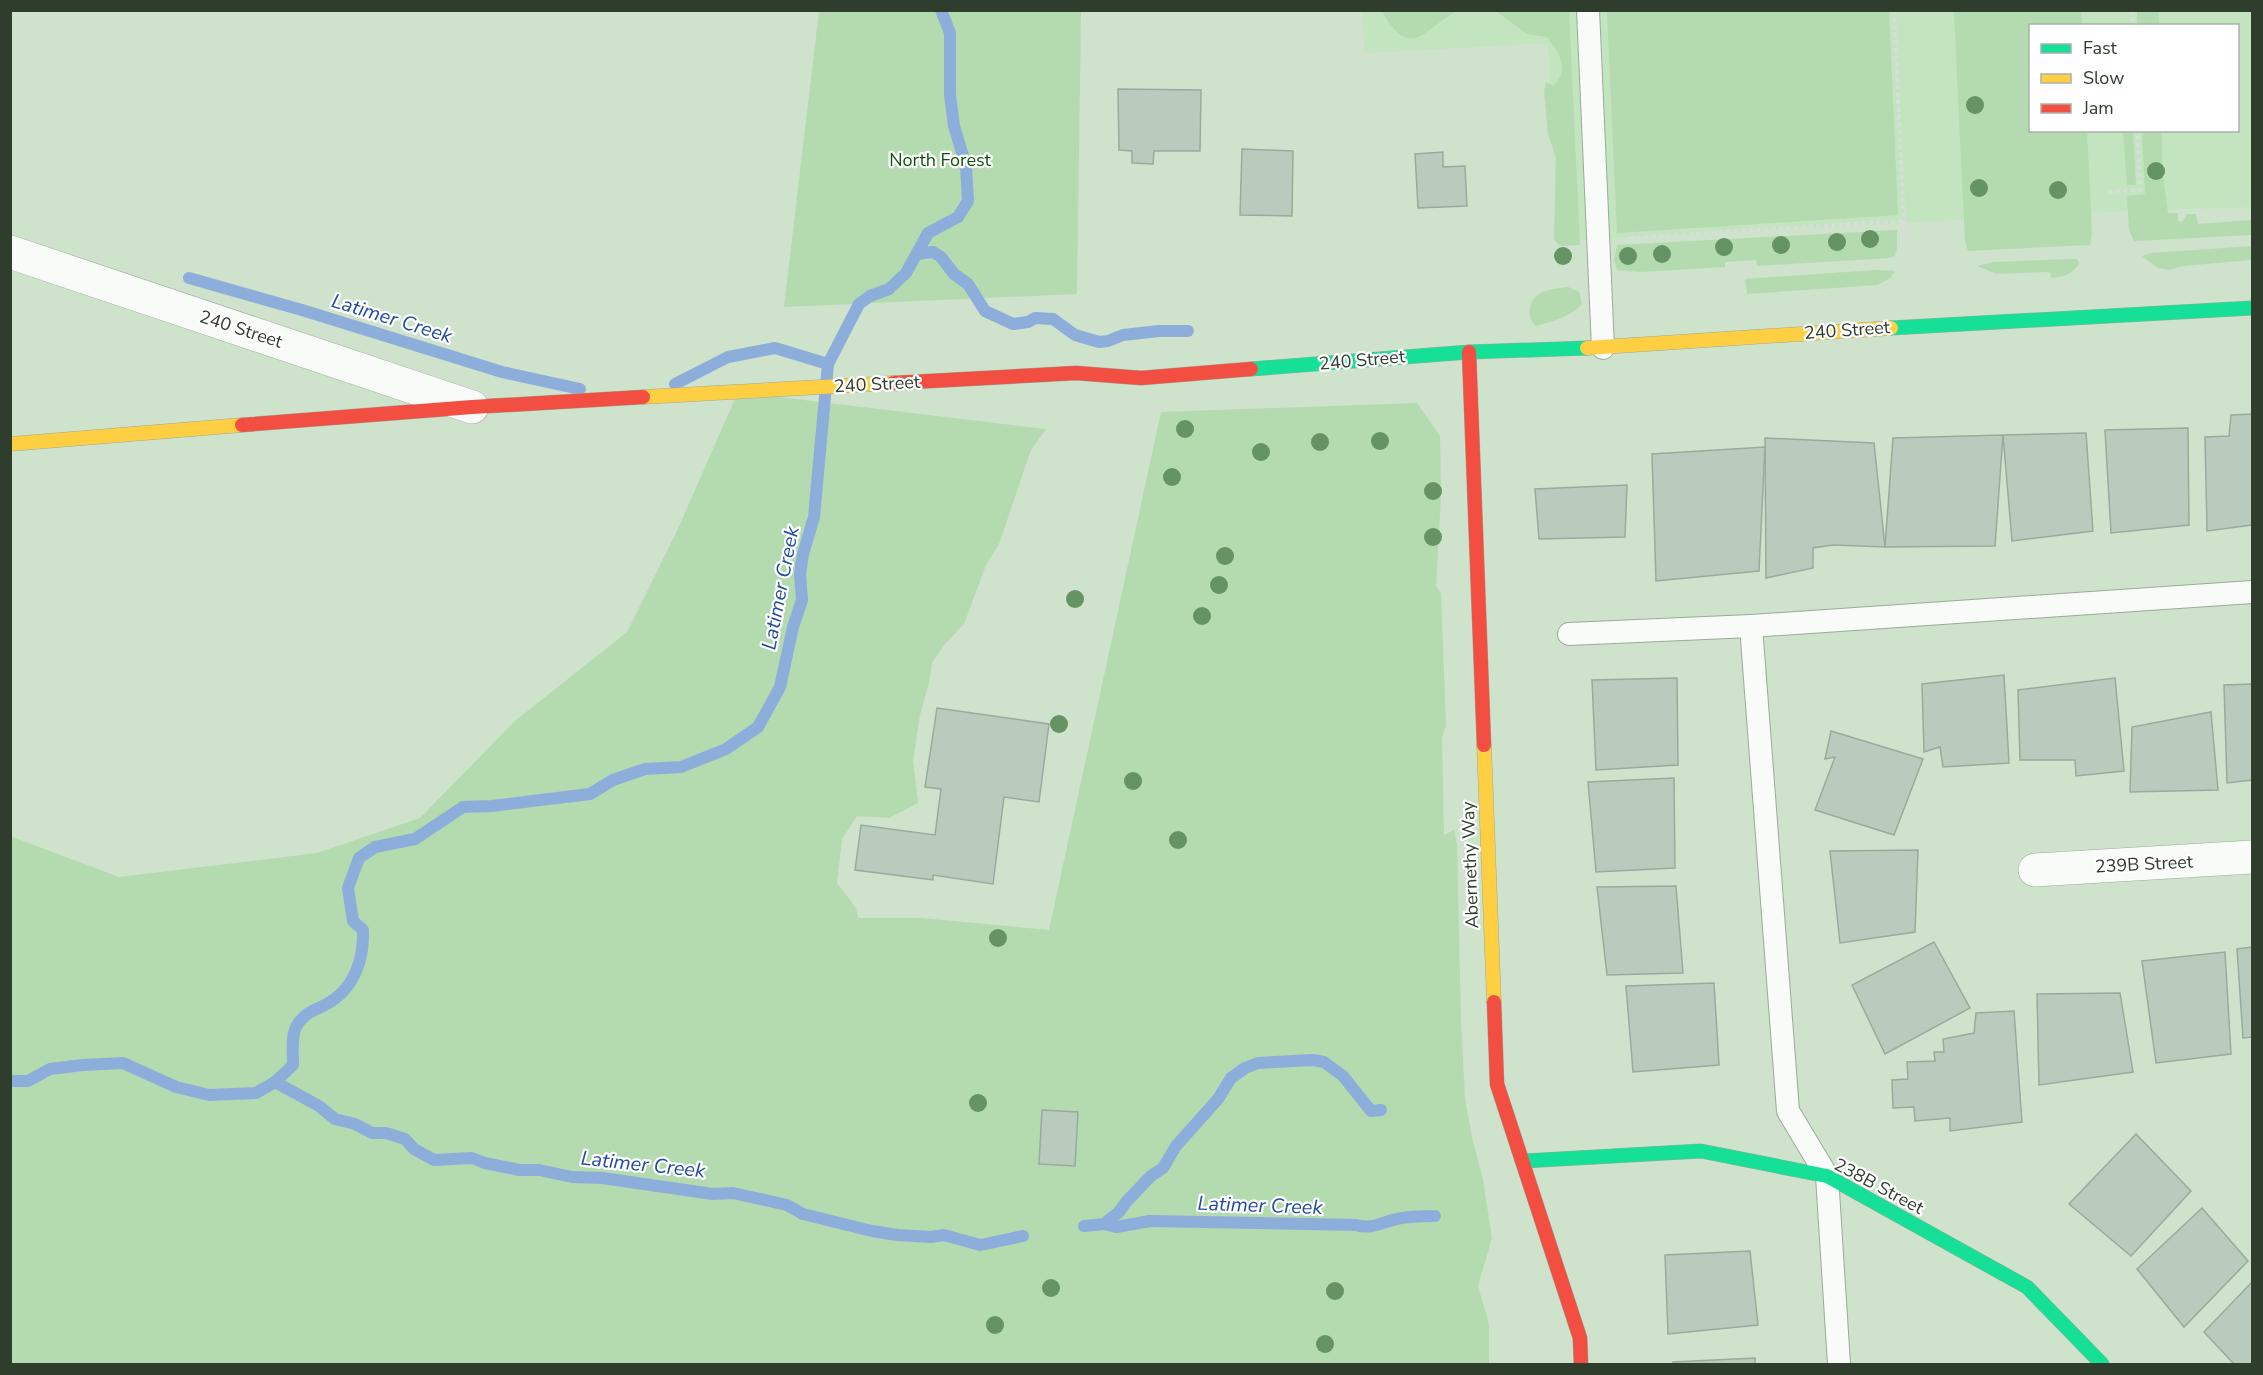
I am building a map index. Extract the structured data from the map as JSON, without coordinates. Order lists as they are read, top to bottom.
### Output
{
  "streets": {
    "street": [
      "240 Street",
      "239B Street",
      "Abernethy Way",
      "238B Street"
    ]
  },
  "crossings": [
    ["240 Street", "Abernethy Way"],
    ["Abernethy Way", "238B Street"]
  ],
  "water": ["Latimer Creek"],
  "parks": ["North Forest"],
  "legend": ["Fast", "Slow", "Jam"]
}
